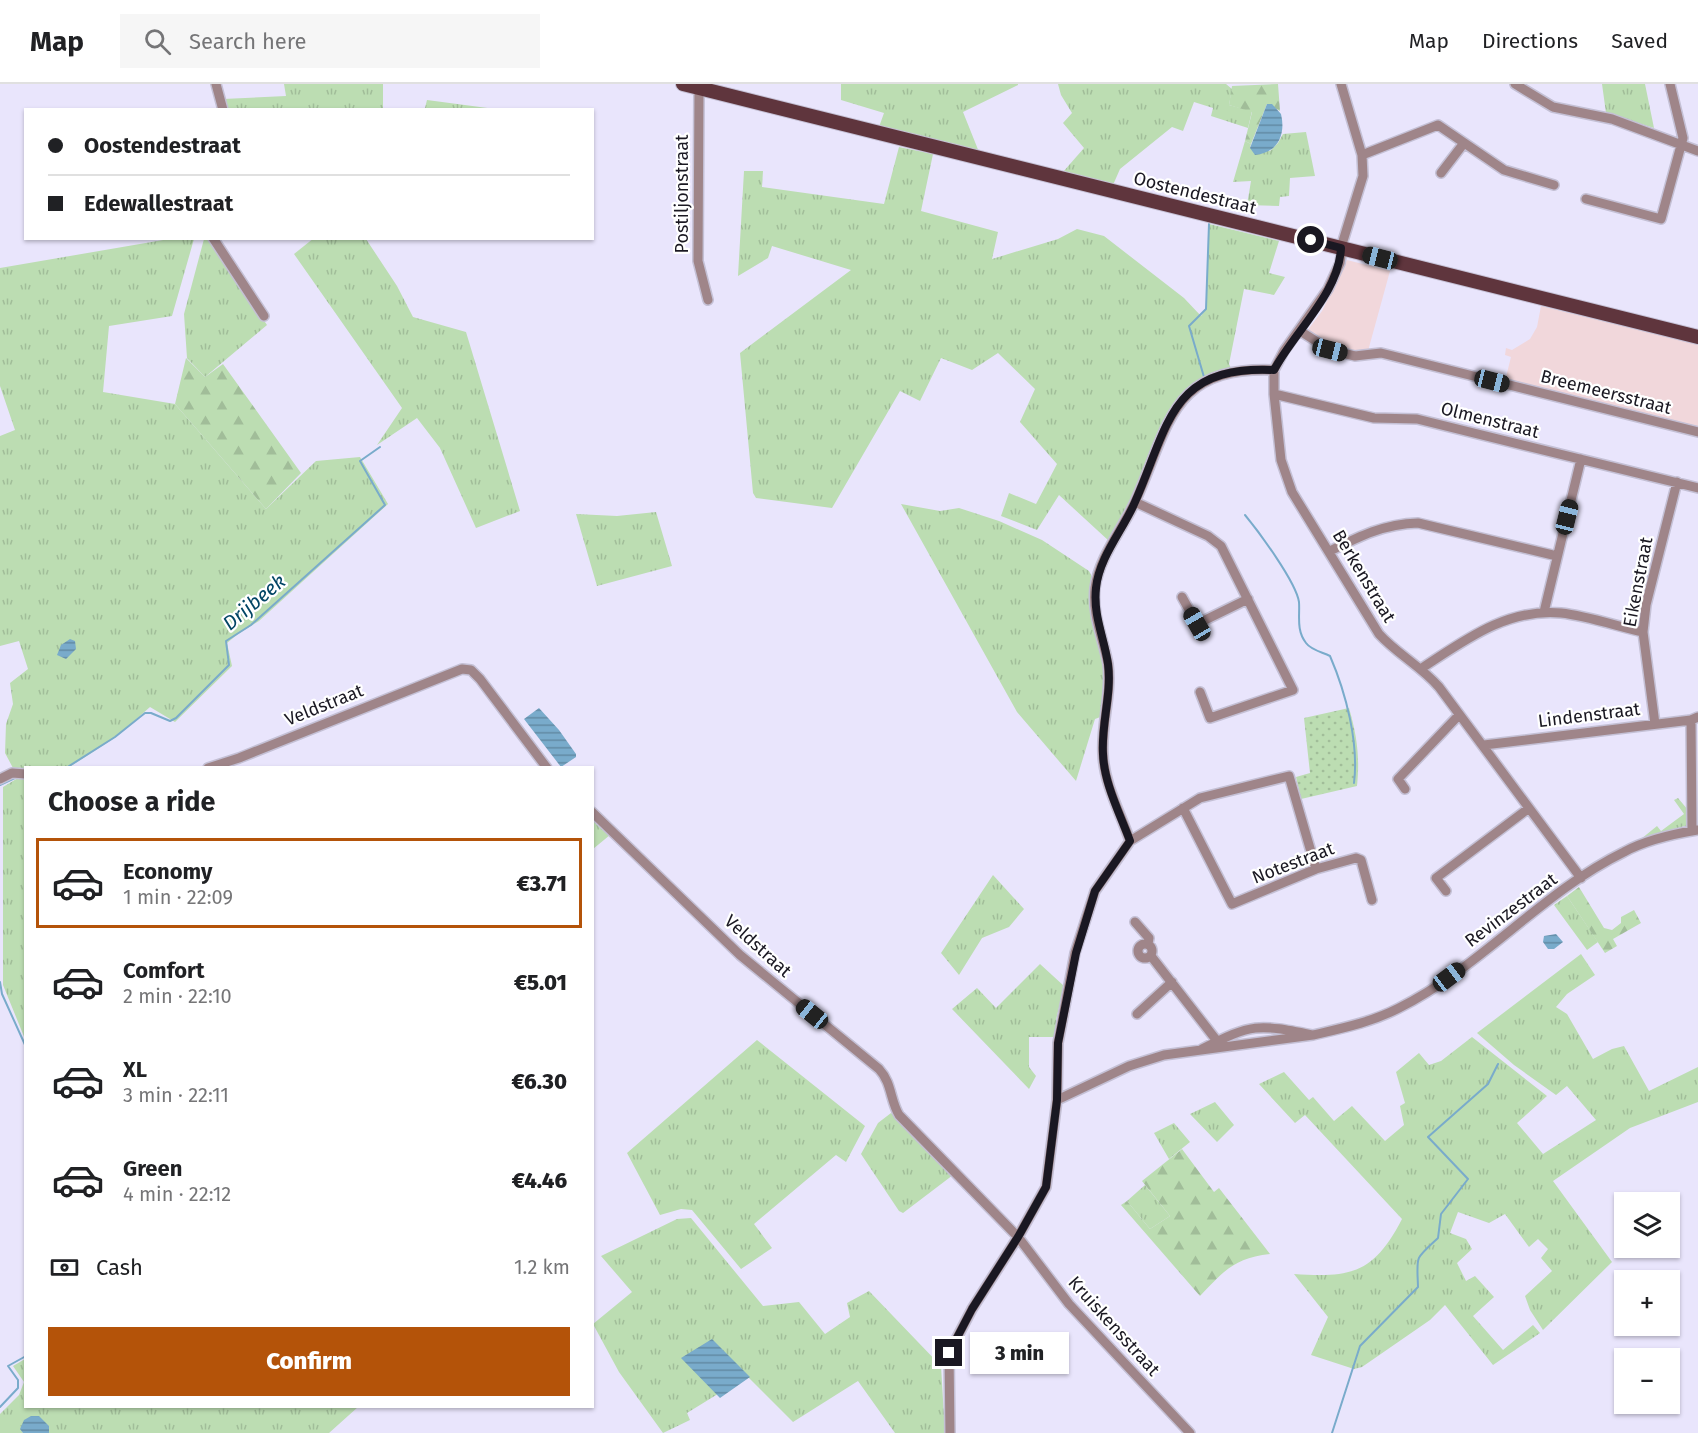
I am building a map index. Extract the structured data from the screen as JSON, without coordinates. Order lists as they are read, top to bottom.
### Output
{
  "streets": {
    "main road": ["Oostendestraat"],
    "street": [
      "Postiljonstraat",
      "Breemeersstraat",
      "Olmenstraat",
      "Berkenstraat",
      "Eikenstraat",
      "Veldstraat",
      "Lindenstraat",
      "Notestraat",
      "Revinzestraat",
      "Kruiskensstraat"
    ]
  },
  "crossings": [
    ["Oostendestraat", "Postiljonstraat"],
    ["Olmenstraat", "Berkenstraat"],
    ["Olmenstraat", "Eikenstraat"],
    ["Berkenstraat", "Lindenstraat"],
    ["Berkenstraat", "Revinzestraat"],
    ["Eikenstraat", "Lindenstraat"],
    ["Veldstraat", "Kruiskensstraat"]
  ],
  "water": ["Drijbeek"],
  "page": {
    "header": "Map",
    "search": "Search here",
    "nav": ["Map", "Directions", "Saved"],
    "banner": ["Oostendestraat", "Edewallestraat"],
    "heading": "Choose a ride",
    "list": [
      {
        "name": "Economy",
        "note": "1 min · 22:09",
        "value": "€3.71"
      },
      {
        "name": "Comfort",
        "note": "2 min · 22:10",
        "value": "€5.01"
      },
      {
        "name": "XL",
        "note": "3 min · 22:11",
        "value": "€6.30"
      },
      {
        "name": "Green",
        "note": "4 min · 22:12",
        "value": "€4.46"
      }
    ],
    "map_buttons": ["+", "−"],
    "pay": ["Cash", "1.2 km"],
    "buttons": "Confirm",
    "bubble": "3 min"
  }
}
